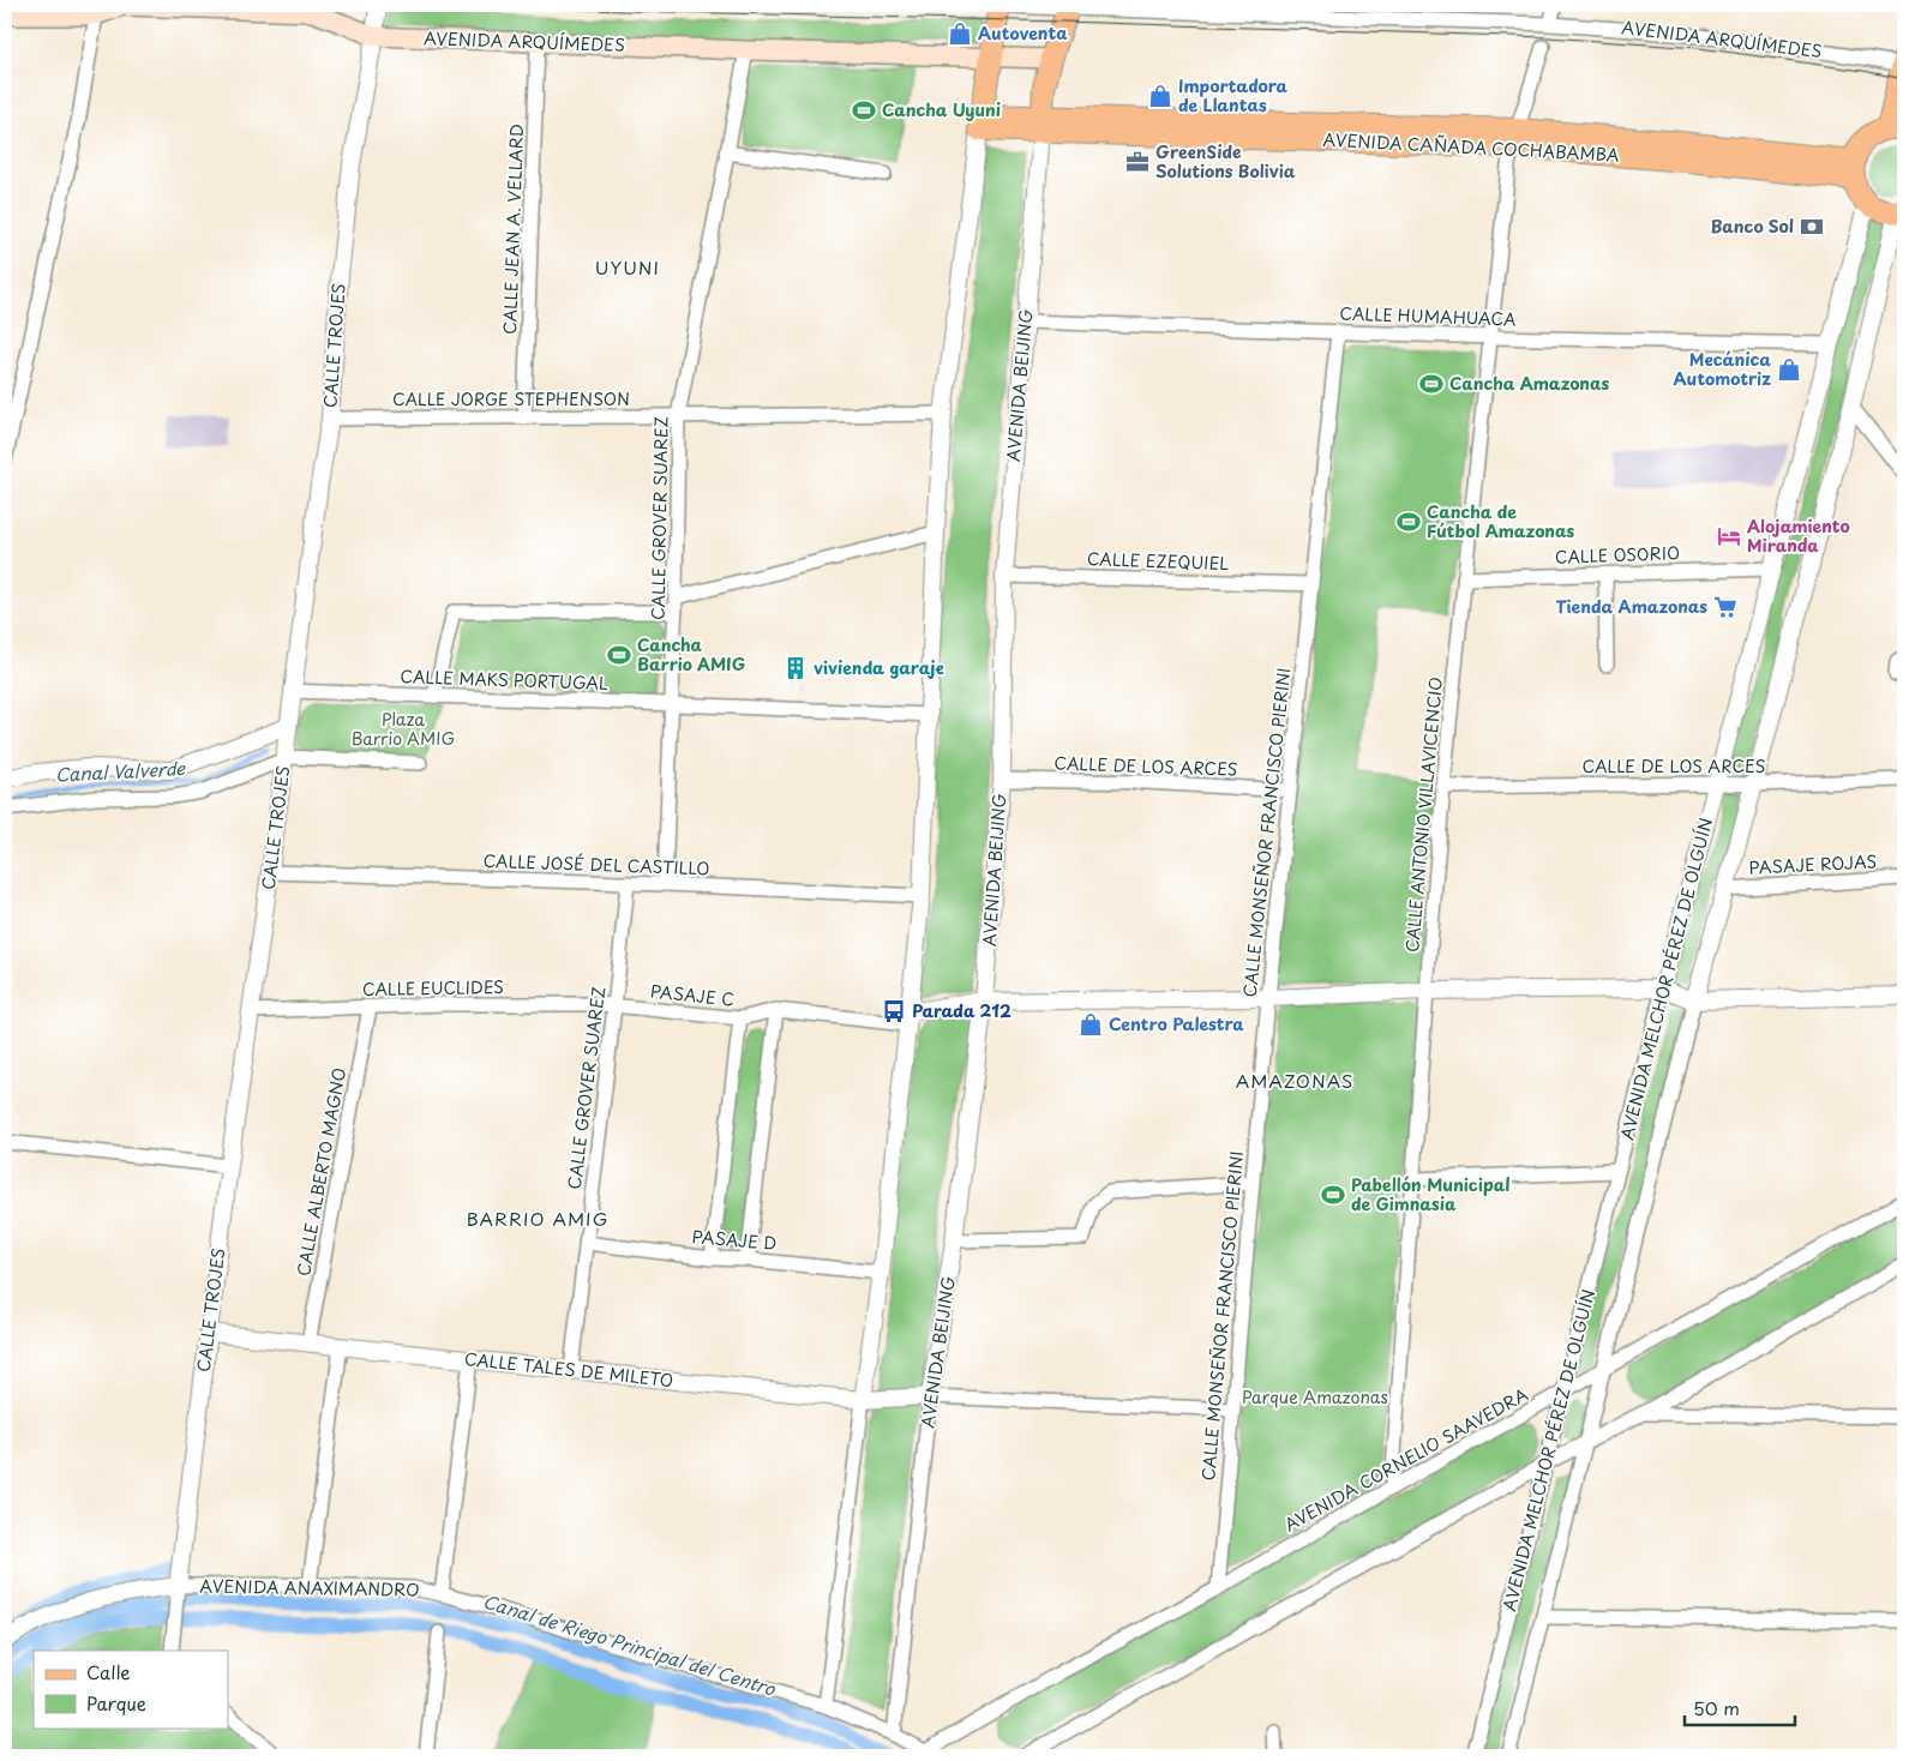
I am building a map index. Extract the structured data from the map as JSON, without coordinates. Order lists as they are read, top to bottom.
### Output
{
  "streets": {
    "main road": ["AVENIDA ARQUÍMEDES", "AVENIDA CAÑADA COCHABAMBA", "AVENIDA BEIJING"],
    "street": [
      "CALLE JEAN A. VELLARD",
      "CALLE HUMAHUACA",
      "CALLE TROJES",
      "CALLE JORGE STEPHENSON",
      "CALLE GROVER SUAREZ",
      "CALLE OSORIO",
      "CALLE EZEQUIEL",
      "CALLE MAKS PORTUGAL",
      "CALLE DE LOS ARCES",
      "CALLE ANTONIO VILLAVICENCIO",
      "CALLE MONSEÑOR FRANCISCO PIERINI",
      "CALLE JOSÉ DEL CASTILLO",
      "PASAJE ROJAS",
      "AVENIDA MELCHOR PÉREZ DE OLGUÍN",
      "CALLE EUCLIDES",
      "PASAJE C",
      "CALLE ALBERTO MAGNO",
      "PASAJE D",
      "CALLE TALES DE MILETO",
      "AVENIDA CORNELIO SAAVEDRA",
      "AVENIDA ANAXIMANDRO"
    ]
  },
  "crossings": [
    ["AVENIDA ARQUÍMEDES", "CALLE JEAN A. VELLARD"],
    ["AVENIDA ARQUÍMEDES", "CALLE TROJES"],
    ["AVENIDA ARQUÍMEDES", "AVENIDA BEIJING"],
    ["AVENIDA ARQUÍMEDES", "CALLE GROVER SUAREZ"],
    ["AVENIDA CAÑADA COCHABAMBA", "AVENIDA BEIJING"],
    ["AVENIDA CAÑADA COCHABAMBA", "CALLE ANTONIO VILLAVICENCIO"],
    ["CALLE JEAN A. VELLARD", "CALLE JORGE STEPHENSON"],
    ["CALLE HUMAHUACA", "AVENIDA BEIJING"],
    ["CALLE HUMAHUACA", "CALLE ANTONIO VILLAVICENCIO"],
    ["CALLE HUMAHUACA", "CALLE MONSEÑOR FRANCISCO PIERINI"],
    ["CALLE HUMAHUACA", "AVENIDA MELCHOR PÉREZ DE OLGUÍN"],
    ["CALLE TROJES", "CALLE JORGE STEPHENSON"],
    ["CALLE TROJES", "CALLE MAKS PORTUGAL"],
    ["CALLE TROJES", "CALLE JOSÉ DEL CASTILLO"],
    ["CALLE TROJES", "CALLE EUCLIDES"],
    ["CALLE TROJES", "CALLE TALES DE MILETO"],
    ["CALLE TROJES", "AVENIDA ANAXIMANDRO"],
    ["AVENIDA BEIJING", "CALLE EZEQUIEL"],
    ["AVENIDA BEIJING", "CALLE DE LOS ARCES"],
    ["AVENIDA BEIJING", "CALLE TALES DE MILETO"],
    ["AVENIDA BEIJING", "AVENIDA ANAXIMANDRO"],
    ["CALLE JORGE STEPHENSON", "CALLE GROVER SUAREZ"],
    ["CALLE GROVER SUAREZ", "CALLE MAKS PORTUGAL"],
    ["CALLE GROVER SUAREZ", "CALLE JOSÉ DEL CASTILLO"],
    ["CALLE GROVER SUAREZ", "CALLE EUCLIDES"],
    ["CALLE GROVER SUAREZ", "PASAJE C"],
    ["CALLE GROVER SUAREZ", "PASAJE D"],
    ["CALLE GROVER SUAREZ", "CALLE TALES DE MILETO"],
    ["CALLE OSORIO", "CALLE ANTONIO VILLAVICENCIO"],
    ["CALLE OSORIO", "AVENIDA MELCHOR PÉREZ DE OLGUÍN"],
    ["CALLE EZEQUIEL", "CALLE MONSEÑOR FRANCISCO PIERINI"],
    ["CALLE DE LOS ARCES", "CALLE ANTONIO VILLAVICENCIO"],
    ["CALLE DE LOS ARCES", "CALLE MONSEÑOR FRANCISCO PIERINI"],
    ["CALLE DE LOS ARCES", "AVENIDA MELCHOR PÉREZ DE OLGUÍN"],
    ["CALLE ANTONIO VILLAVICENCIO", "AVENIDA CORNELIO SAAVEDRA"],
    ["CALLE MONSEÑOR FRANCISCO PIERINI", "AVENIDA CORNELIO SAAVEDRA"],
    ["PASAJE ROJAS", "AVENIDA MELCHOR PÉREZ DE OLGUÍN"],
    ["AVENIDA MELCHOR PÉREZ DE OLGUÍN", "AVENIDA CORNELIO SAAVEDRA"],
    ["CALLE EUCLIDES", "PASAJE C"],
    ["CALLE EUCLIDES", "CALLE ALBERTO MAGNO"],
    ["CALLE ALBERTO MAGNO", "CALLE TALES DE MILETO"],
    ["AVENIDA CORNELIO SAAVEDRA", "AVENIDA ANAXIMANDRO"]
  ],
  "districts": ["UYUNI", "AMAZONAS", "BARRIO AMIG"],
  "water": ["Canal Valverde", "Canal de Riego Principal del Centro"],
  "parks": ["Plaza Barrio AMIG", "Parque Amazonas"],
  "places": {
    "shop": [
      "Autoventa",
      "Importadora de Llantas",
      "Mecánica Automotriz",
      "Centro Palestra"
    ],
    "sports": [
      "Cancha Uyuni",
      "Cancha Amazonas",
      "Cancha de Fútbol Amazonas",
      "Cancha Barrio AMIG",
      "Pabellón Municipal de Gimnasia"
    ],
    "office": ["GreenSide Solutions Bolivia"],
    "bank": ["Banco Sol"],
    "hotel": ["Alojamiento Miranda"],
    "supermarket": ["Tienda Amazonas"],
    "building": ["vivienda garaje"],
    "bus stop": ["Parada 212"]
  },
  "legend": ["Calle", "Parque"],
  "scale_bar": "50 m"
}
